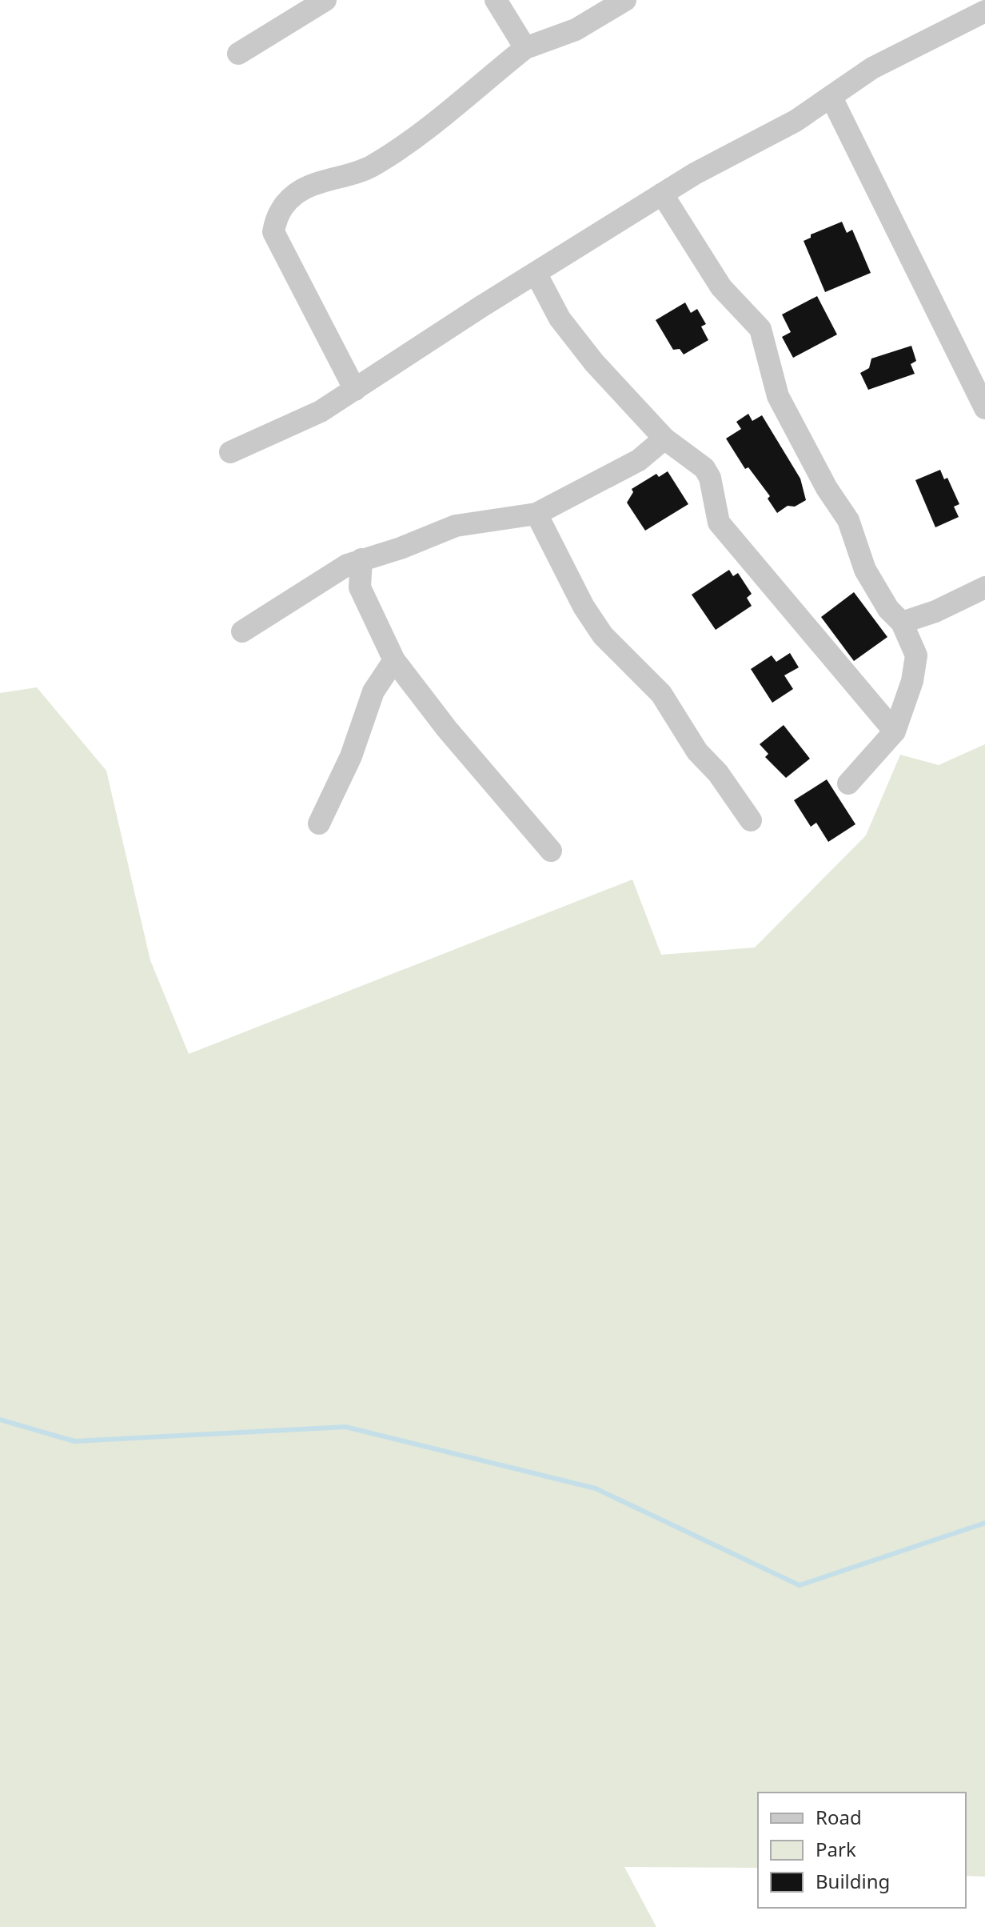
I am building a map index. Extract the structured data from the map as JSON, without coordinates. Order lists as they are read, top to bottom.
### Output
{
  "legend": ["Road", "Park", "Building"]
}
